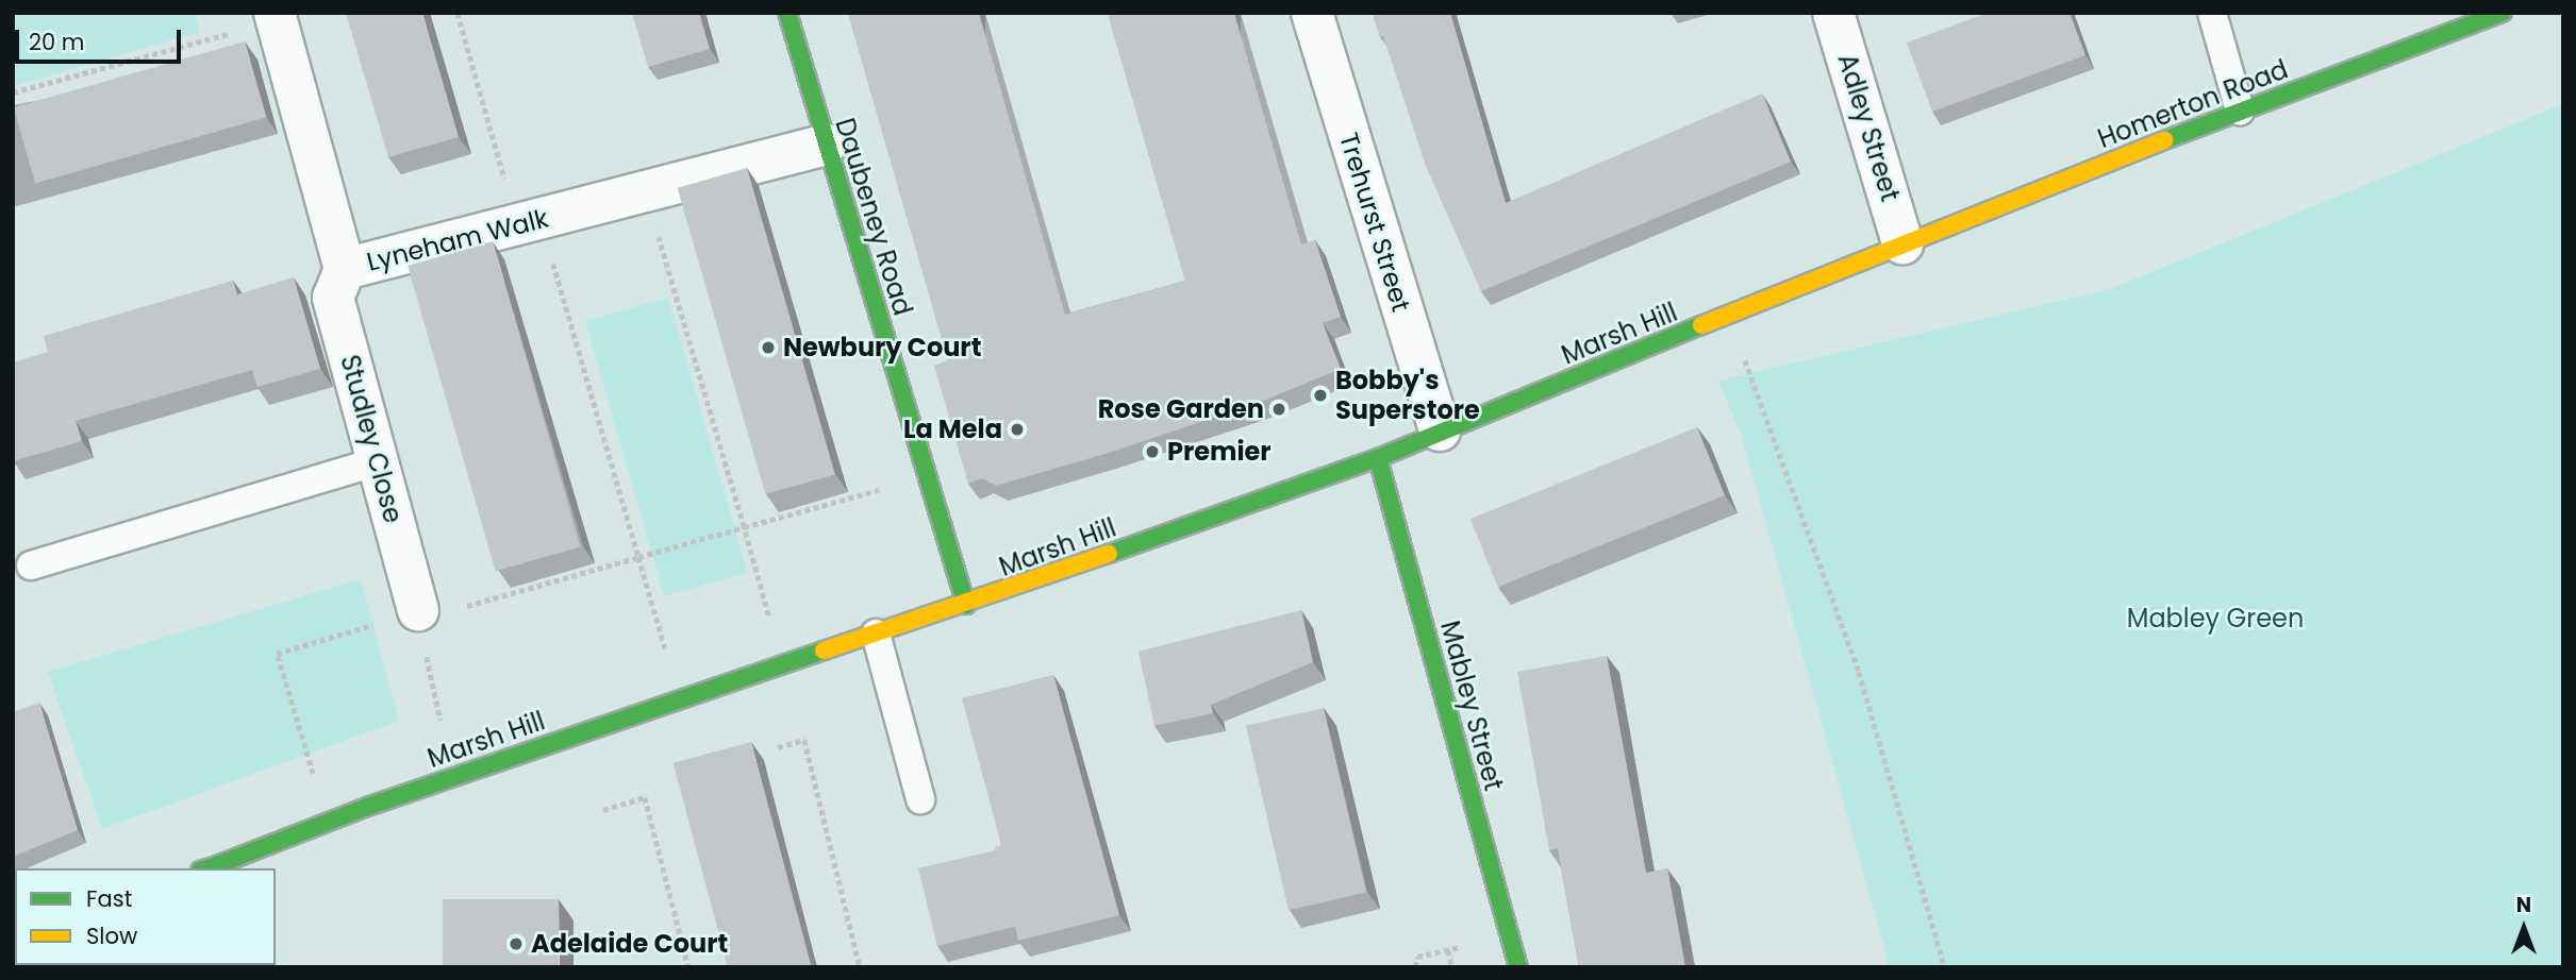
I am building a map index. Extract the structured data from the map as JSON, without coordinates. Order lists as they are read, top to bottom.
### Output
{
  "streets": {
    "main road": [
      "Homerton Road",
      "Daubeney Road",
      "Marsh Hill",
      "Mabley Street"
    ],
    "street": [
      "Adley Street",
      "Trehurst Street",
      "Lyneham Walk",
      "Studley Close"
    ]
  },
  "crossings": [
    ["Homerton Road", "Adley Street"],
    ["Homerton Road", "Marsh Hill"],
    ["Adley Street", "Marsh Hill"],
    ["Daubeney Road", "Lyneham Walk"],
    ["Daubeney Road", "Marsh Hill"],
    ["Trehurst Street", "Marsh Hill"],
    ["Lyneham Walk", "Studley Close"],
    ["Marsh Hill", "Mabley Street"]
  ],
  "parks": ["Mabley Green"],
  "places": [
    "Newbury Court",
    "Bobby's Superstore",
    "Rose Garden",
    "La Mela",
    "Premier",
    "Adelaide Court"
  ],
  "legend": ["Fast", "Slow"],
  "scale_bar": "20 m",
  "north": "top"
}
